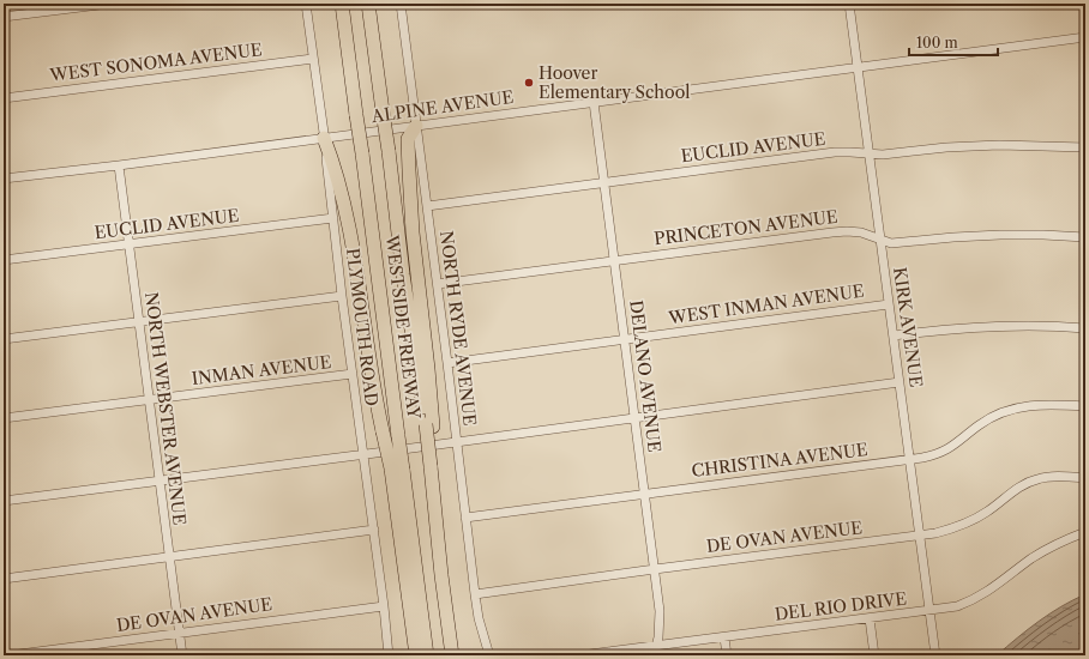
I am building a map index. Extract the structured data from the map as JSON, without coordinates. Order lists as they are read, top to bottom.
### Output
{
  "streets": {
    "highway": ["WESTSIDE FREEWAY"],
    "street": [
      "WEST SONOMA AVENUE",
      "ALPINE AVENUE",
      "EUCLID AVENUE",
      "PRINCETON AVENUE",
      "WEST INMAN AVENUE",
      "PLYMOUTH ROAD",
      "KIRK AVENUE",
      "NORTH RYDE AVENUE",
      "INMAN AVENUE",
      "DELANO AVENUE",
      "NORTH WEBSTER AVENUE",
      "CHRISTINA AVENUE",
      "DE OVAN AVENUE",
      "DEL RIO DRIVE"
    ]
  },
  "crossings": [
    ["WEST SONOMA AVENUE", "PLYMOUTH ROAD"],
    ["ALPINE AVENUE", "PLYMOUTH ROAD"],
    ["ALPINE AVENUE", "KIRK AVENUE"],
    ["ALPINE AVENUE", "NORTH RYDE AVENUE"],
    ["ALPINE AVENUE", "DELANO AVENUE"],
    ["ALPINE AVENUE", "NORTH WEBSTER AVENUE"],
    ["EUCLID AVENUE", "PLYMOUTH ROAD"],
    ["EUCLID AVENUE", "KIRK AVENUE"],
    ["EUCLID AVENUE", "NORTH RYDE AVENUE"],
    ["EUCLID AVENUE", "DELANO AVENUE"],
    ["EUCLID AVENUE", "NORTH WEBSTER AVENUE"],
    ["PRINCETON AVENUE", "KIRK AVENUE"],
    ["PRINCETON AVENUE", "NORTH RYDE AVENUE"],
    ["PRINCETON AVENUE", "DELANO AVENUE"],
    ["WEST INMAN AVENUE", "KIRK AVENUE"],
    ["WEST INMAN AVENUE", "NORTH RYDE AVENUE"],
    ["WEST INMAN AVENUE", "DELANO AVENUE"],
    ["PLYMOUTH ROAD", "INMAN AVENUE"],
    ["PLYMOUTH ROAD", "DE OVAN AVENUE"],
    ["KIRK AVENUE", "CHRISTINA AVENUE"],
    ["KIRK AVENUE", "DE OVAN AVENUE"],
    ["KIRK AVENUE", "DEL RIO DRIVE"],
    ["NORTH RYDE AVENUE", "CHRISTINA AVENUE"],
    ["NORTH RYDE AVENUE", "DE OVAN AVENUE"],
    ["INMAN AVENUE", "NORTH WEBSTER AVENUE"],
    ["DELANO AVENUE", "CHRISTINA AVENUE"],
    ["DELANO AVENUE", "DE OVAN AVENUE"],
    ["DELANO AVENUE", "DEL RIO DRIVE"],
    ["NORTH WEBSTER AVENUE", "DE OVAN AVENUE"]
  ],
  "places": ["Hoover Elementary School"],
  "scale_bar": "100 m"
}
